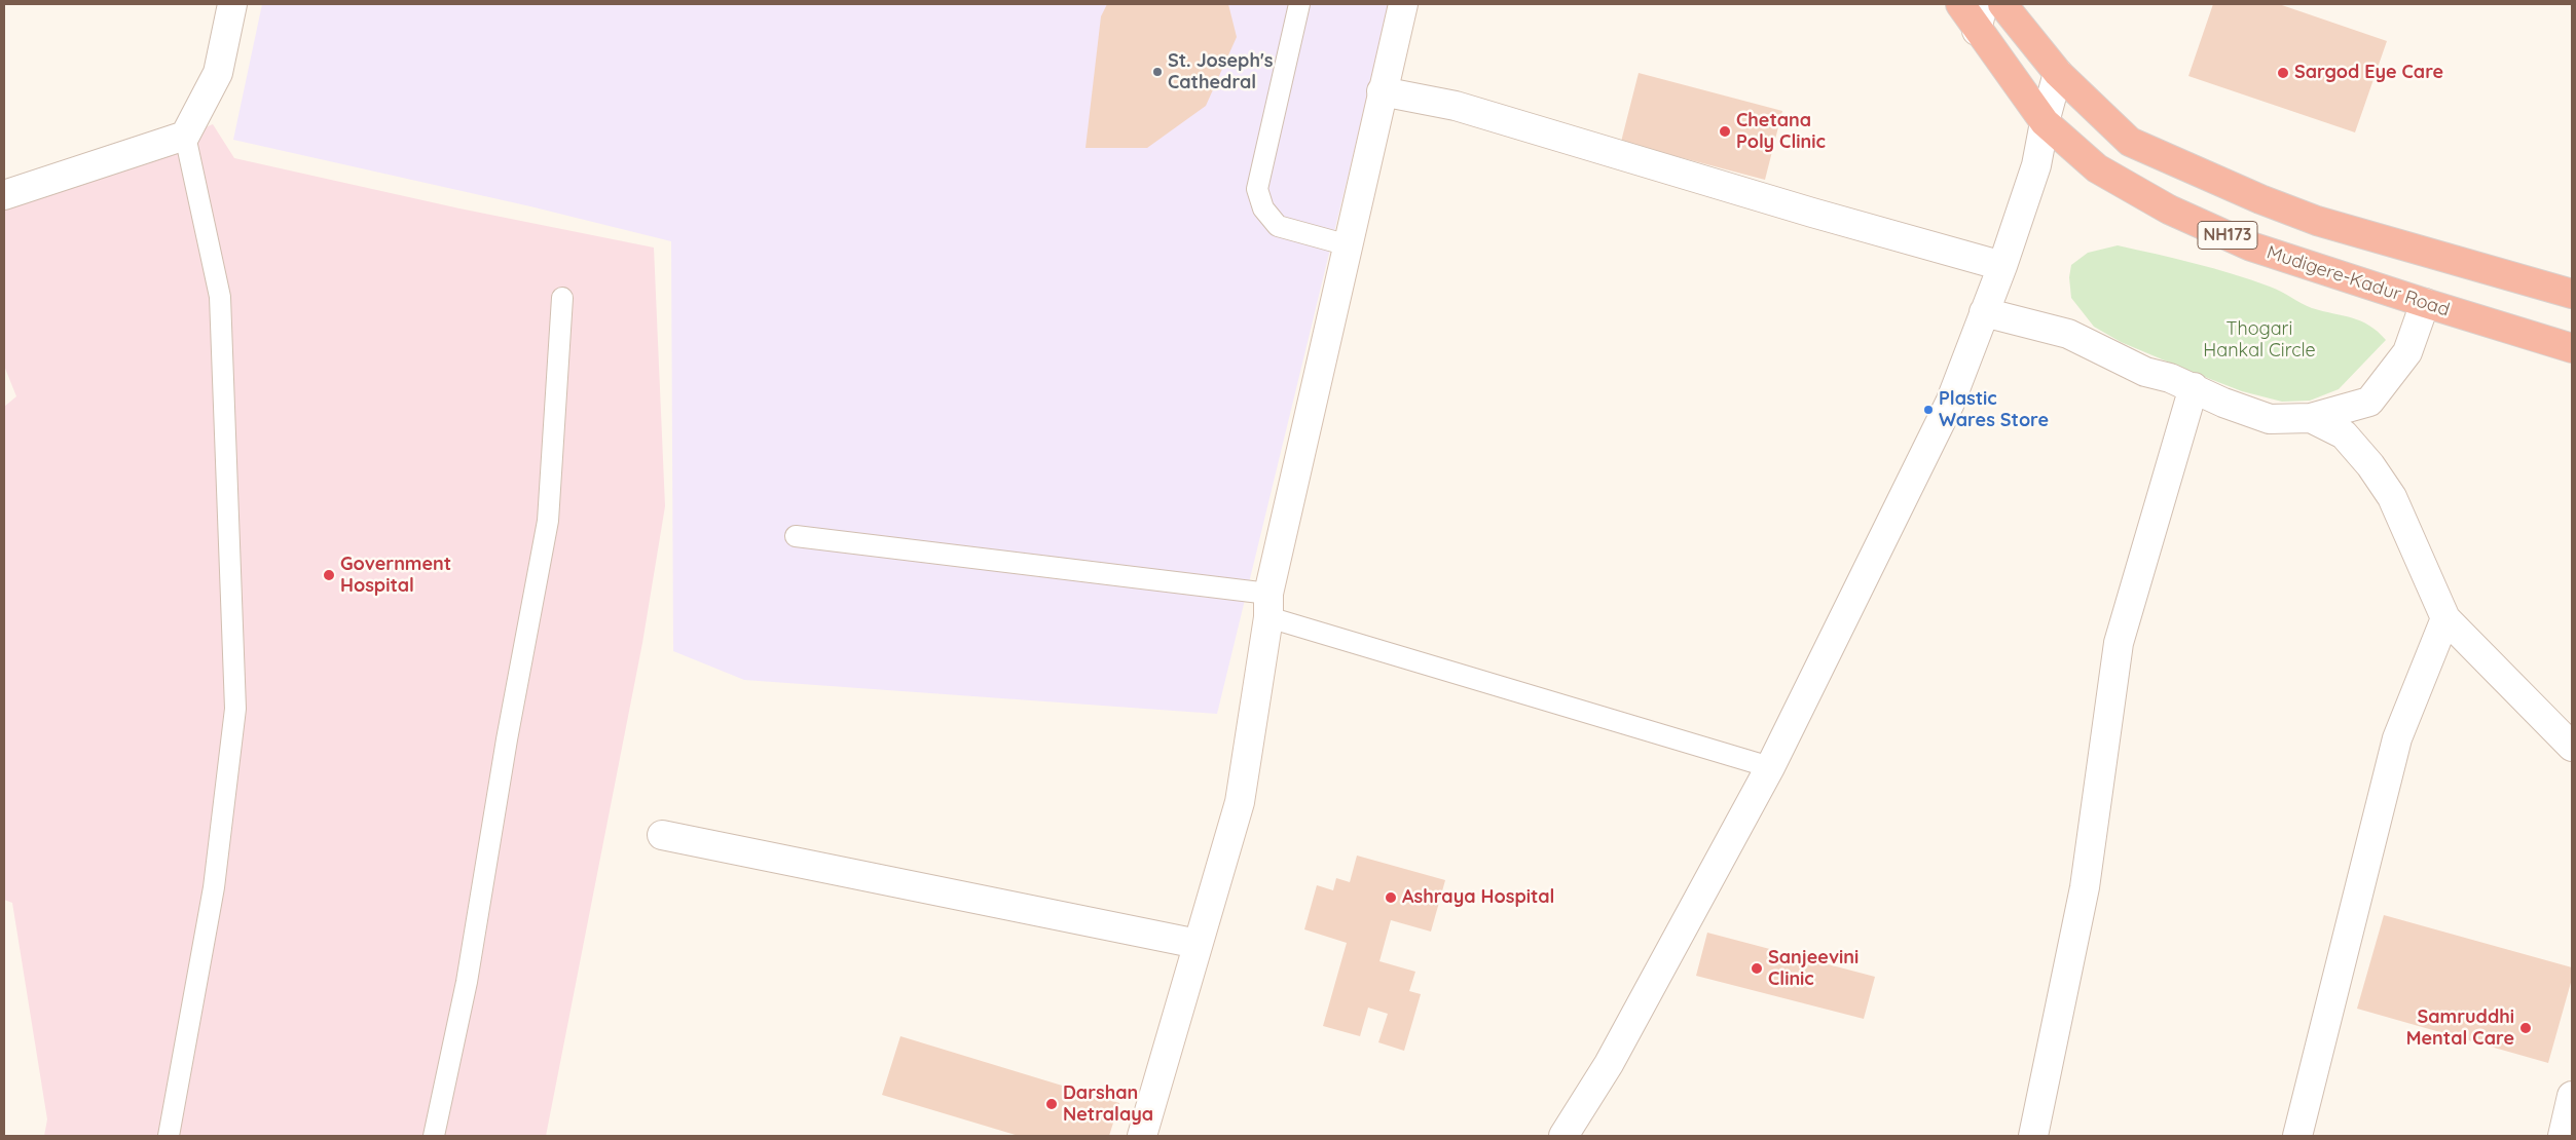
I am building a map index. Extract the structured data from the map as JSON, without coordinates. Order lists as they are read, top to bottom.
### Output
{
  "streets": {
    "highway": ["NH173", "Mudigere-Kadur Road"]
  },
  "parks": ["Thogari Hankal Circle"],
  "places": [
    "St. Joseph's Cathedral",
    "Sargod Eye Care",
    "Chetana Poly Clinic",
    "Plastic Wares Store",
    "Government Hospital",
    "Ashraya Hospital",
    "Sanjeevini Clinic",
    "Samruddhi Mental Care",
    "Darshan Netralaya"
  ]
}
